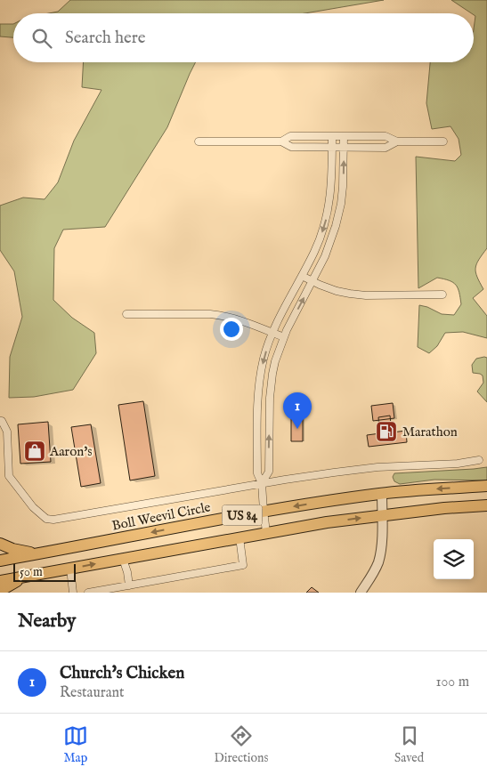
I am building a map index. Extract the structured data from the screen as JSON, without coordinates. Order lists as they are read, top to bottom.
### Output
{
  "streets": {
    "highway": ["US 84", "Boll Weevil Circle"]
  },
  "places": {
    "fuel station": ["Marathon"],
    "shop": ["Aaron's"]
  },
  "scale_bar": "50 m",
  "page": {
    "search": "Search here",
    "pins": "1",
    "scale": "50 m",
    "heading": "Nearby",
    "list": [
      {
        "mark": "1",
        "name": "Church's Chicken",
        "note": "Restaurant",
        "value": "100 m"
      }
    ],
    "nav": ["Map", "Directions", "Saved"]
  }
}
